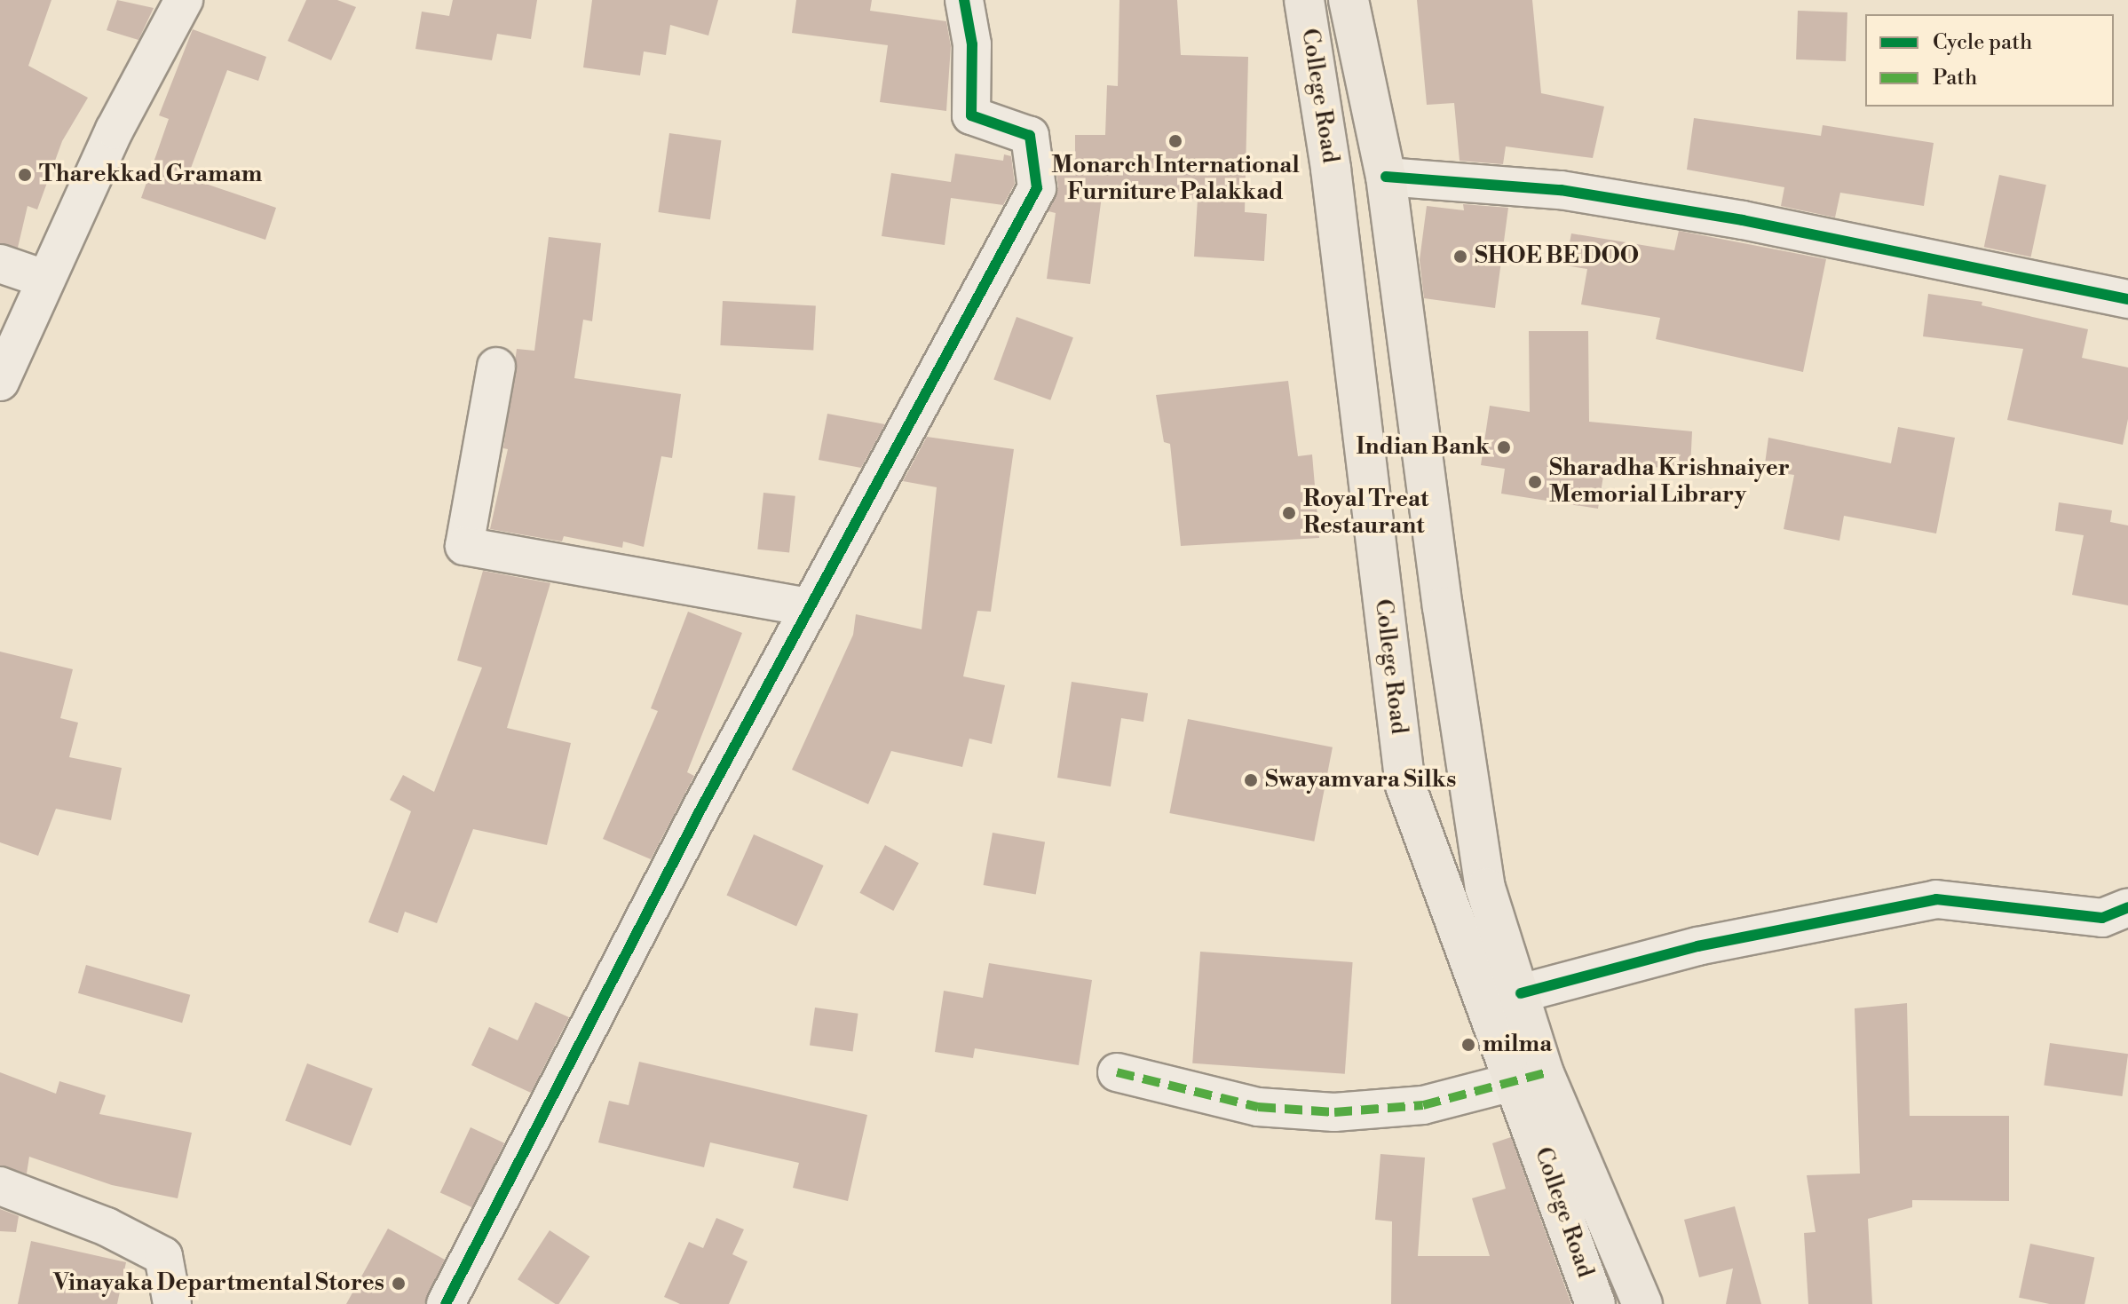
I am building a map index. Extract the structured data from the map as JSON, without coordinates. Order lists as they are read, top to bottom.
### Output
{
  "streets": {
    "main road": ["College Road"]
  },
  "places": [
    "Monarch International Furniture Palakkad",
    "Tharekkad Gramam",
    "SHOE BE DOO",
    "Indian Bank",
    "Sharadha Krishnaiyer Memorial Library",
    "Royal Treat Restaurant",
    "Swayamvara Silks",
    "milma",
    "Vinayaka Departmental Stores"
  ],
  "legend": ["Cycle path", "Path"]
}
